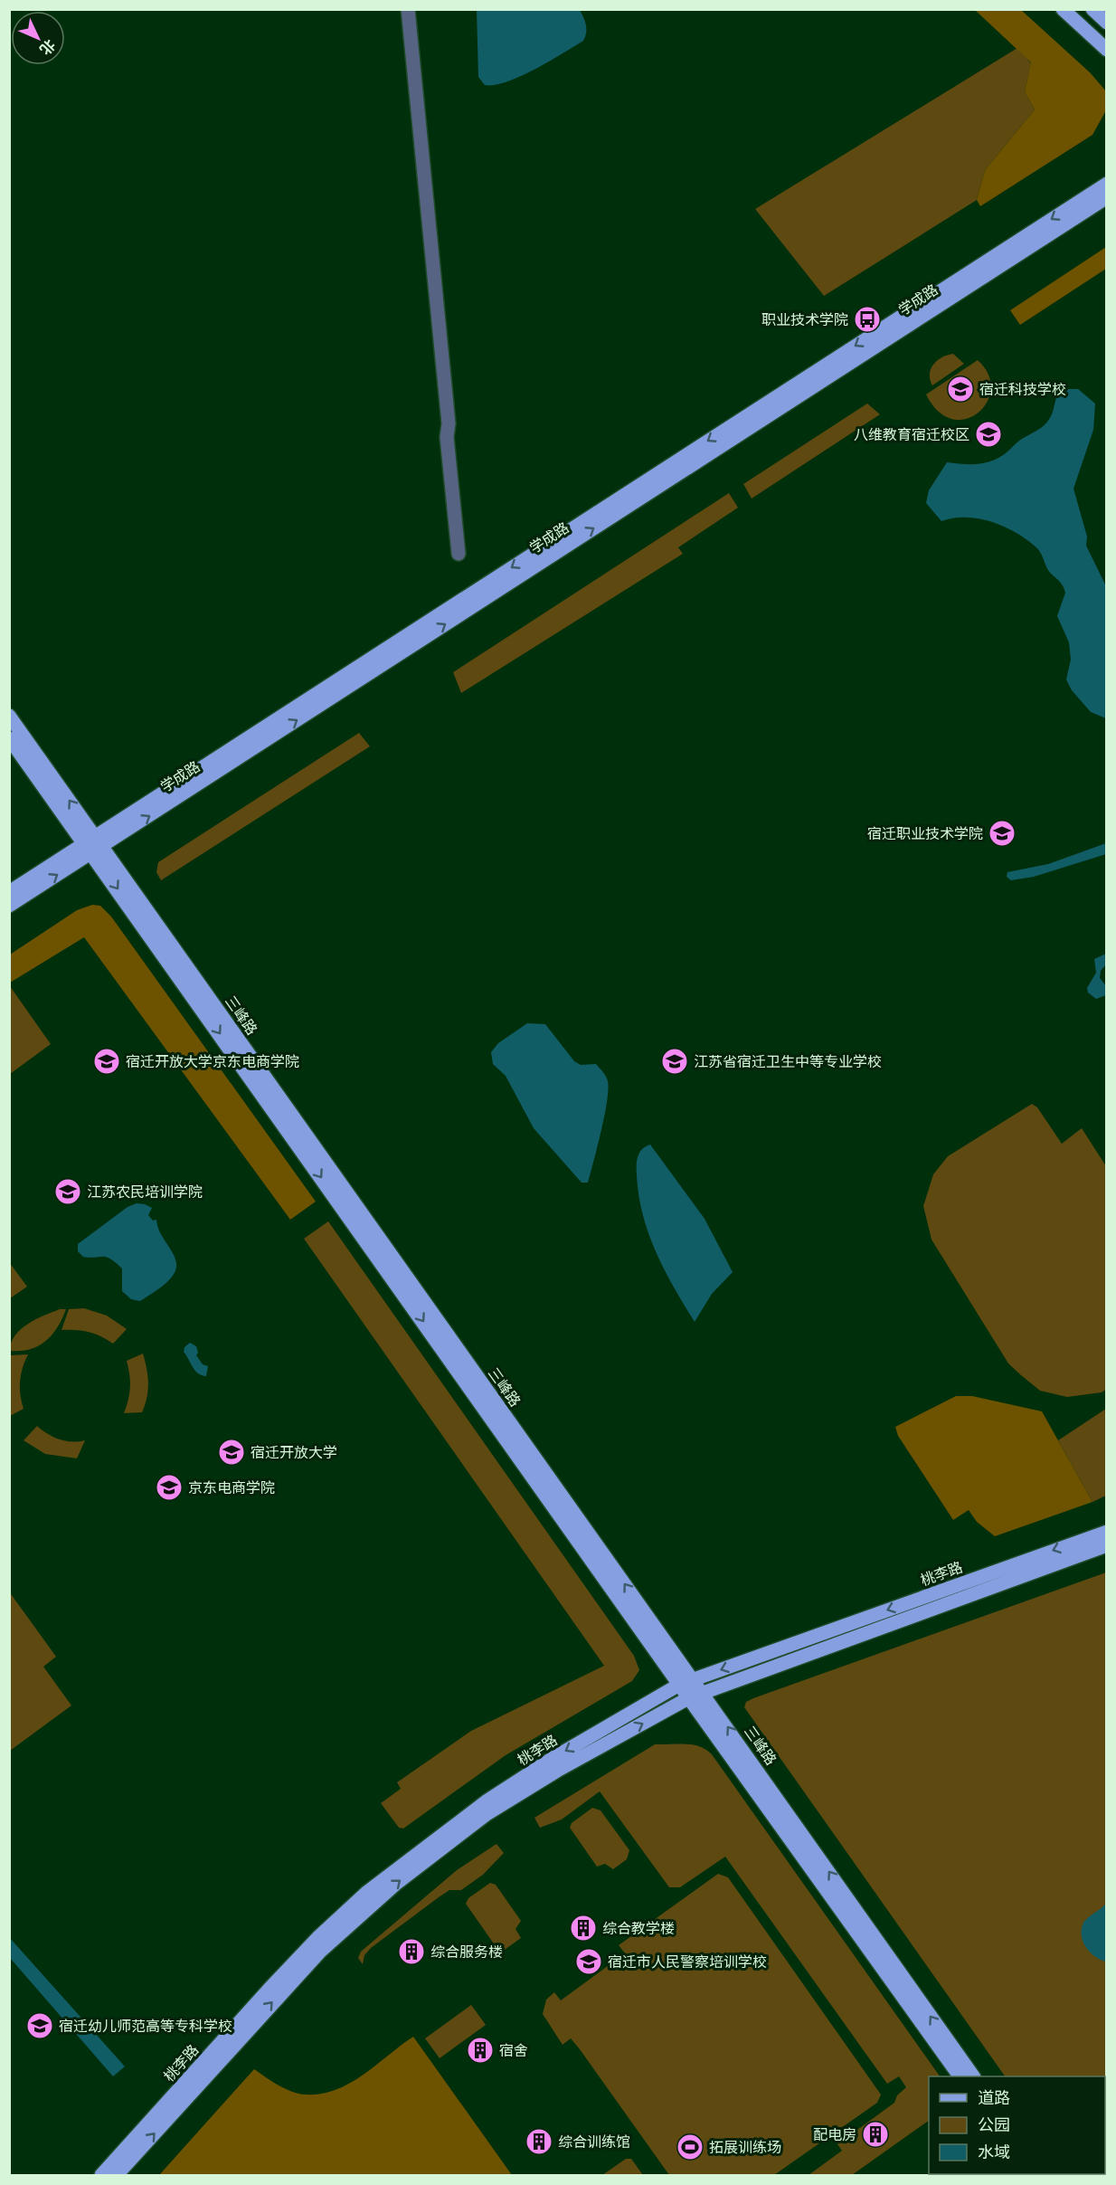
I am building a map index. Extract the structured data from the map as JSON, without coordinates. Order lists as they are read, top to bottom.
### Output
{
  "streets": {
    "main road": ["学成路", "三峰路", "桃李路"]
  },
  "crossings": [
    ["学成路", "三峰路"],
    ["三峰路", "桃李路"]
  ],
  "places": {
    "bus stop": ["职业技术学院"],
    "school or university": [
      "宿迁科技学校",
      "八维教育宿迁校区",
      "宿迁职业技术学院",
      "宿迁开放大学京东电商学院",
      "江苏省宿迁卫生中等专业学校",
      "江苏农民培训学院",
      "宿迁开放大学",
      "京东电商学院",
      "宿迁市人民警察培训学校",
      "宿迁幼儿师范高等专科学校"
    ],
    "building": [
      "综合教学楼",
      "综合服务楼",
      "宿舍",
      "配电房",
      "综合训练馆"
    ],
    "sports": ["拓展训练场"]
  },
  "legend": ["道路", "公园", "水域"],
  "north": "bottom right"
}
